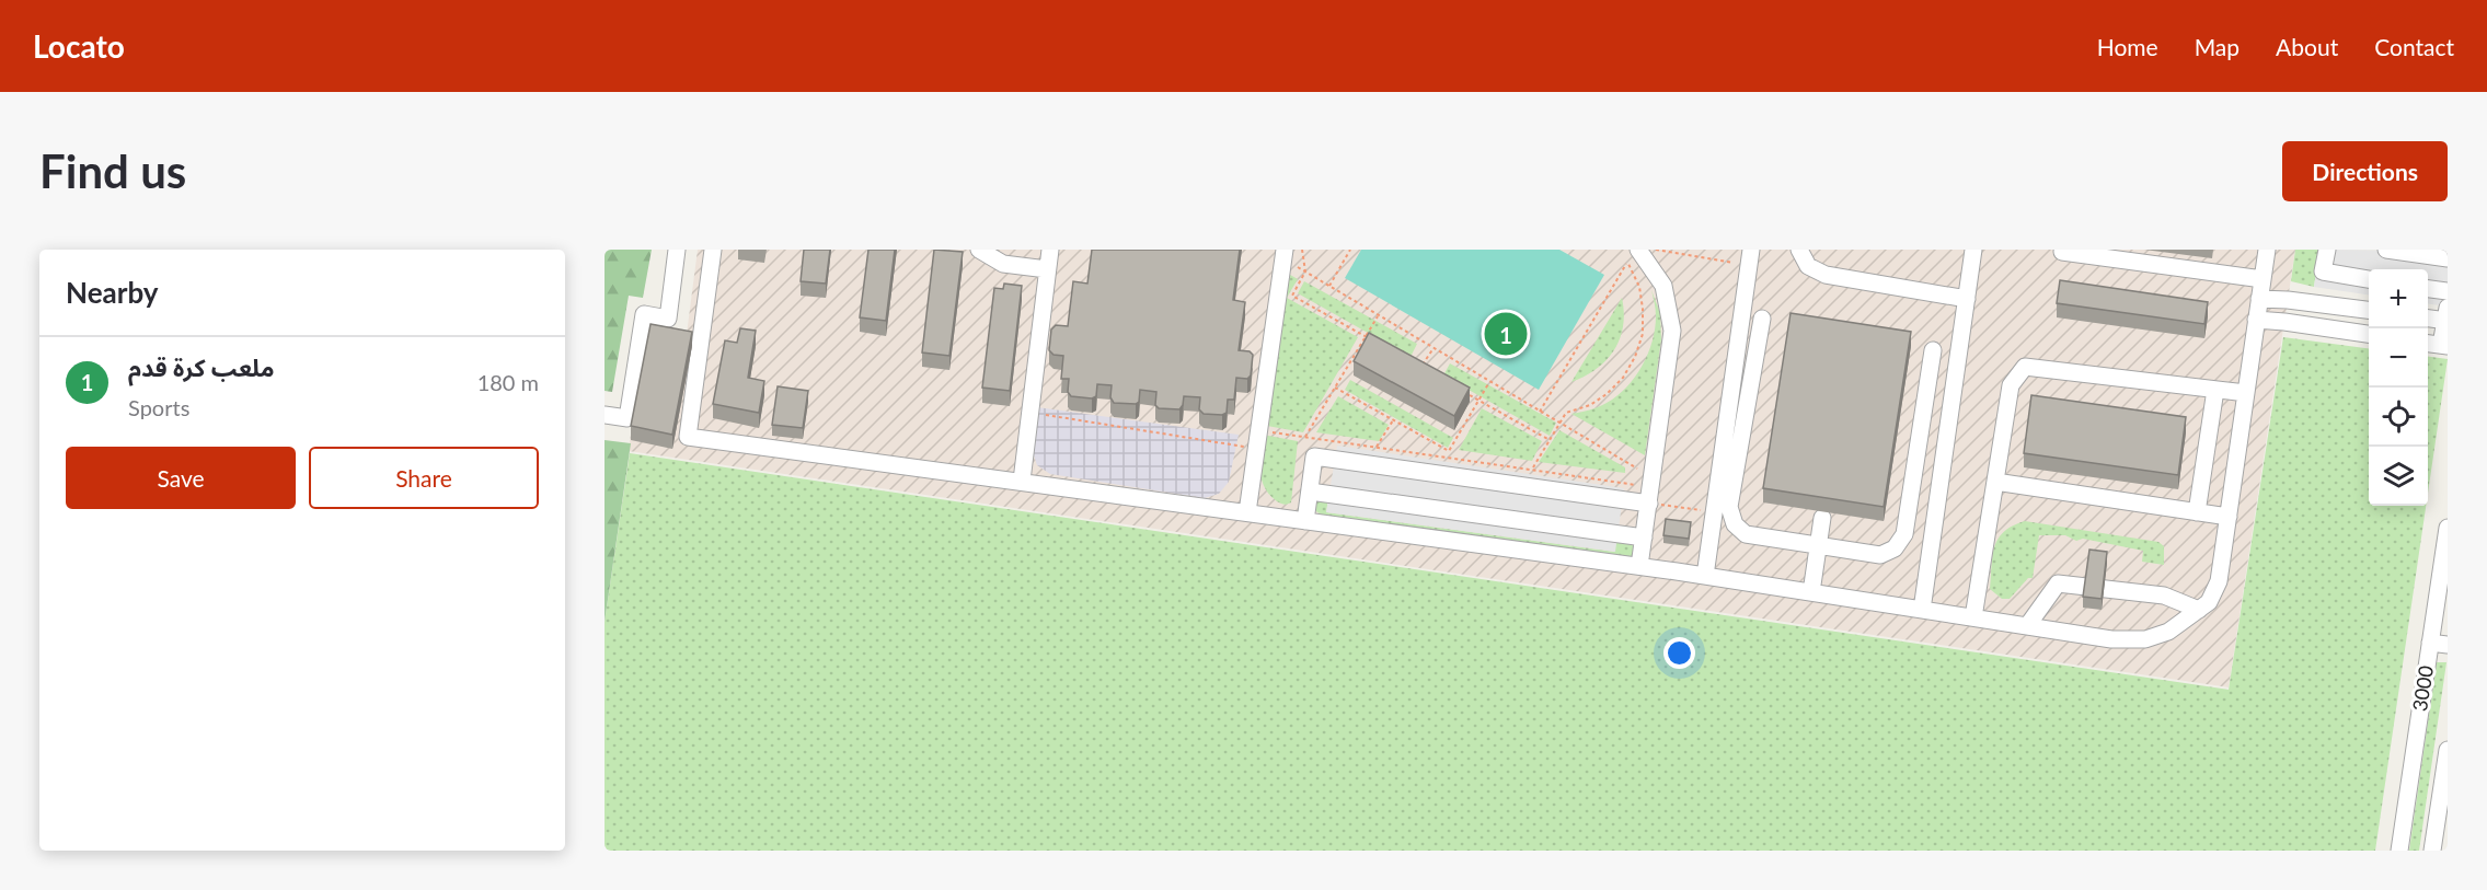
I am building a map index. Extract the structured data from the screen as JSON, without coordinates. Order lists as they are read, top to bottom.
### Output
{
  "streets": {
    "street": ["3000"]
  },
  "page": {
    "header": "Locato",
    "nav": [
      "Home",
      "Map",
      "About",
      "Contact"
    ],
    "buttons": [
      "Directions",
      ["Save", "Share"]
    ],
    "title": "Find us",
    "heading": "Nearby",
    "map_buttons": ["+", "−"],
    "pins": "1",
    "list": [
      {
        "mark": "1",
        "name": "ملعب كرة قدم",
        "note": "Sports",
        "value": "180 m"
      }
    ]
  }
}
